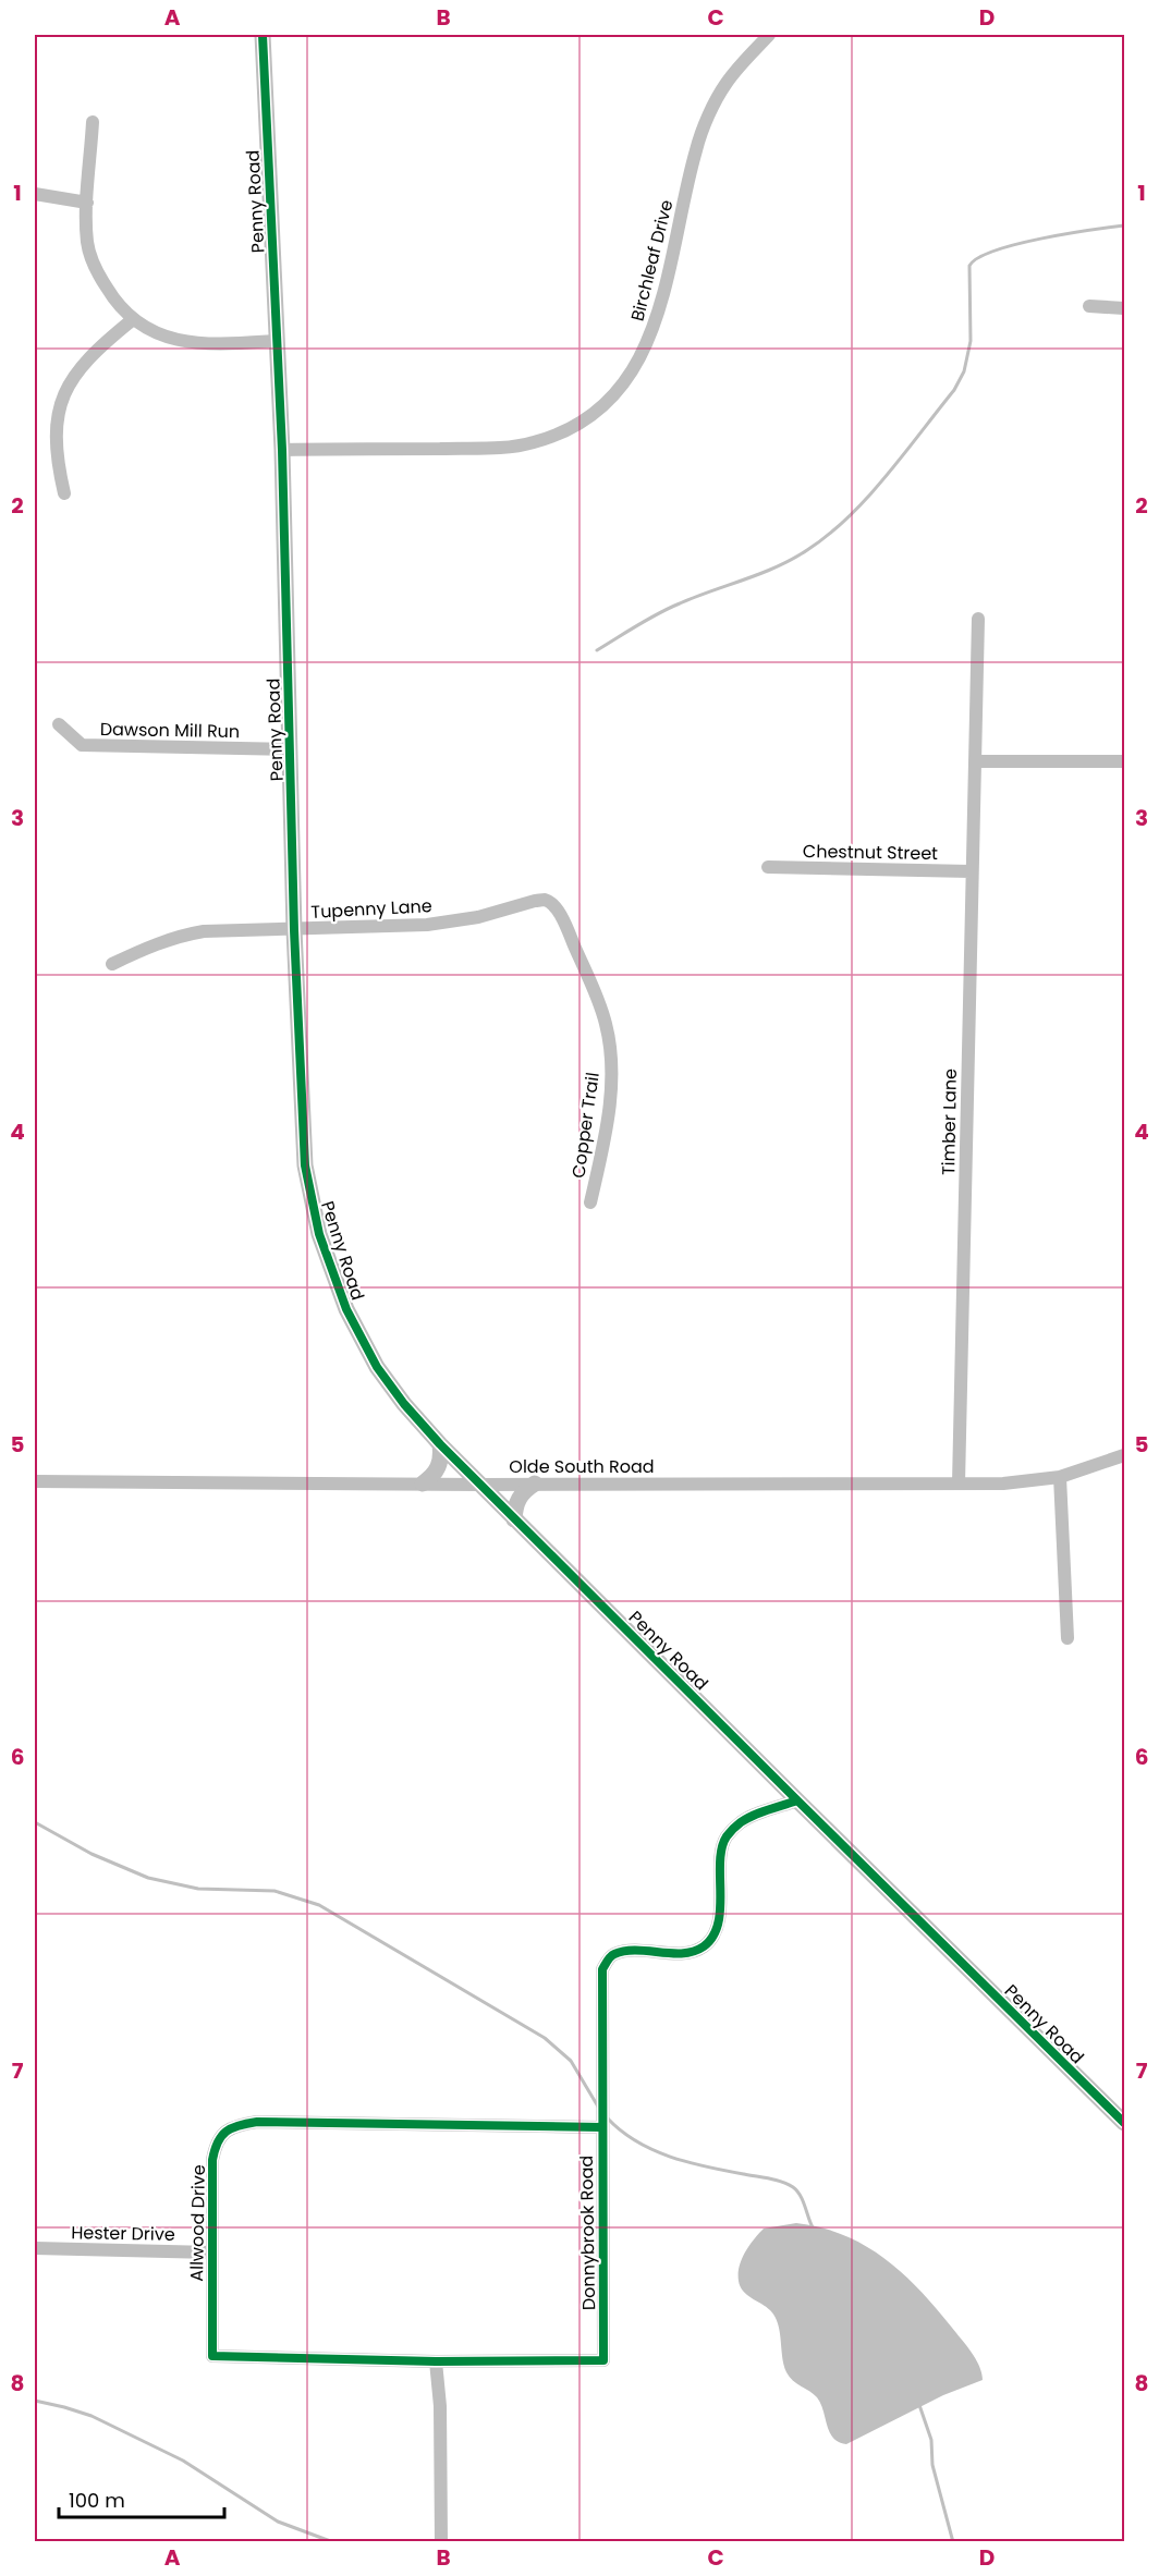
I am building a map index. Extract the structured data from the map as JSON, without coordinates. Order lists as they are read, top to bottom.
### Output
{
  "streets": {
    "street": [
      "Penny Road",
      "Birchleaf Drive",
      "Dawson Mill Run",
      "Chestnut Street",
      "Tupenny Lane",
      "Timber Lane",
      "Copper Trail",
      "Olde South Road",
      "Allwood Drive",
      "Hester Drive",
      "Donnybrook Road"
    ]
  },
  "crossings": [
    ["Penny Road", "Birchleaf Drive"],
    ["Penny Road", "Dawson Mill Run"],
    ["Penny Road", "Tupenny Lane"],
    ["Penny Road", "Olde South Road"],
    ["Penny Road", "Donnybrook Road"],
    ["Chestnut Street", "Timber Lane"],
    ["Tupenny Lane", "Copper Trail"],
    ["Timber Lane", "Olde South Road"],
    ["Allwood Drive", "Hester Drive"],
    ["Allwood Drive", "Donnybrook Road"]
  ],
  "scale_bar": "100 m",
  "grid": {
    "columns": [
      "A",
      "B",
      "C",
      "D"
    ],
    "rows": [
      "1",
      "2",
      "3",
      "4",
      "5",
      "6",
      "7",
      "8"
    ]
  }
}
